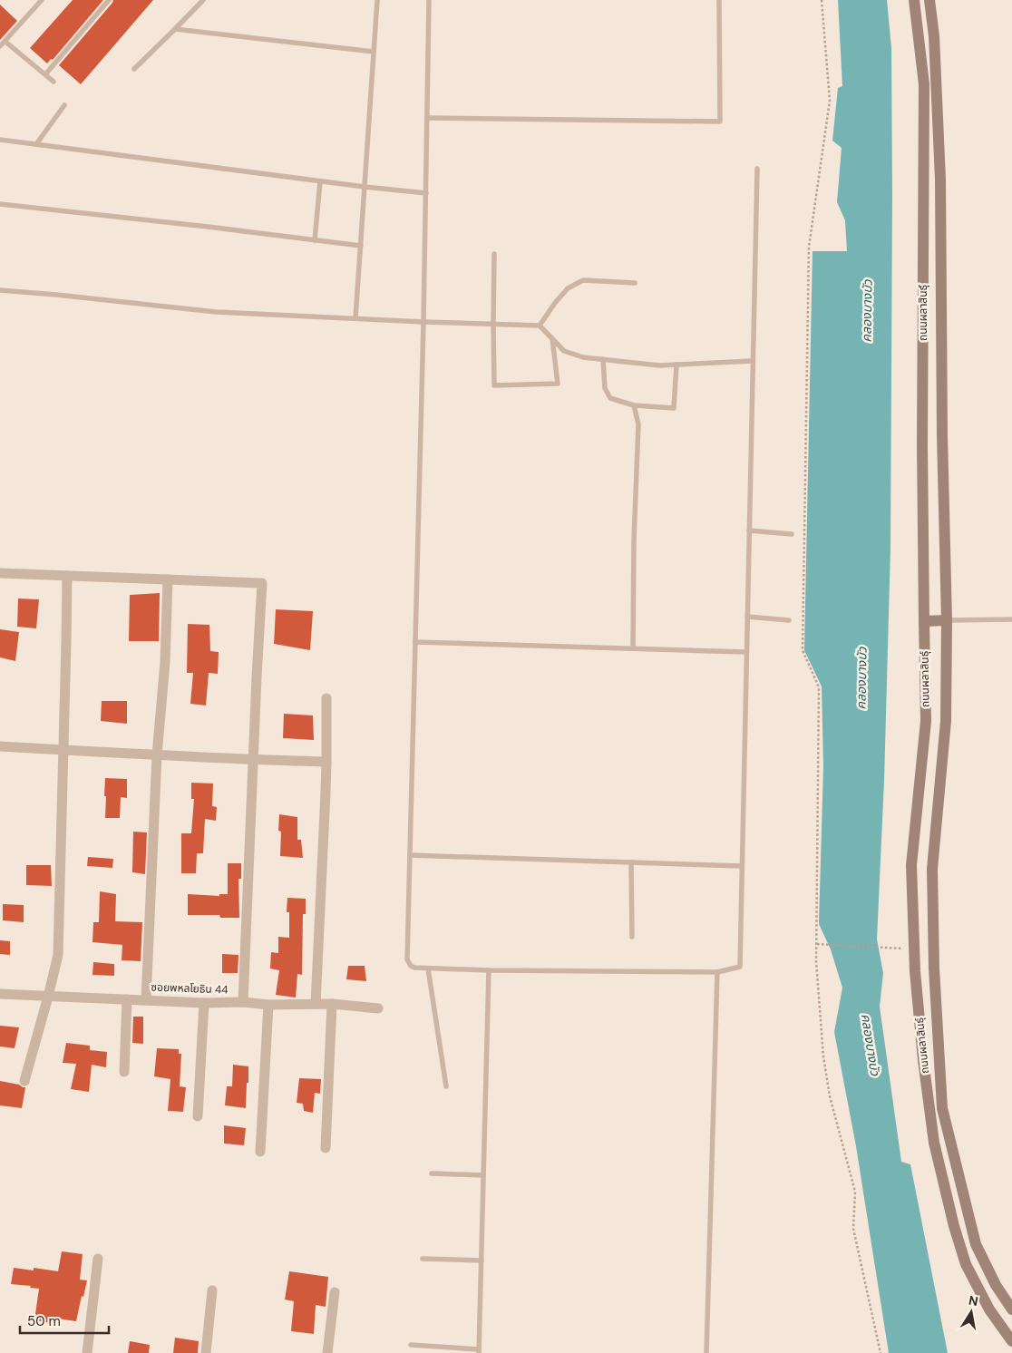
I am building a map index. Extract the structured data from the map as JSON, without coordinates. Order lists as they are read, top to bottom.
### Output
{
  "streets": {
    "main road": ["ถนนผลาสินธุ์"],
    "street": ["ซอยพหลโยธิน 44"]
  },
  "water": ["คลองบางบัว"],
  "scale_bar": "50 m",
  "north": "top"
}
